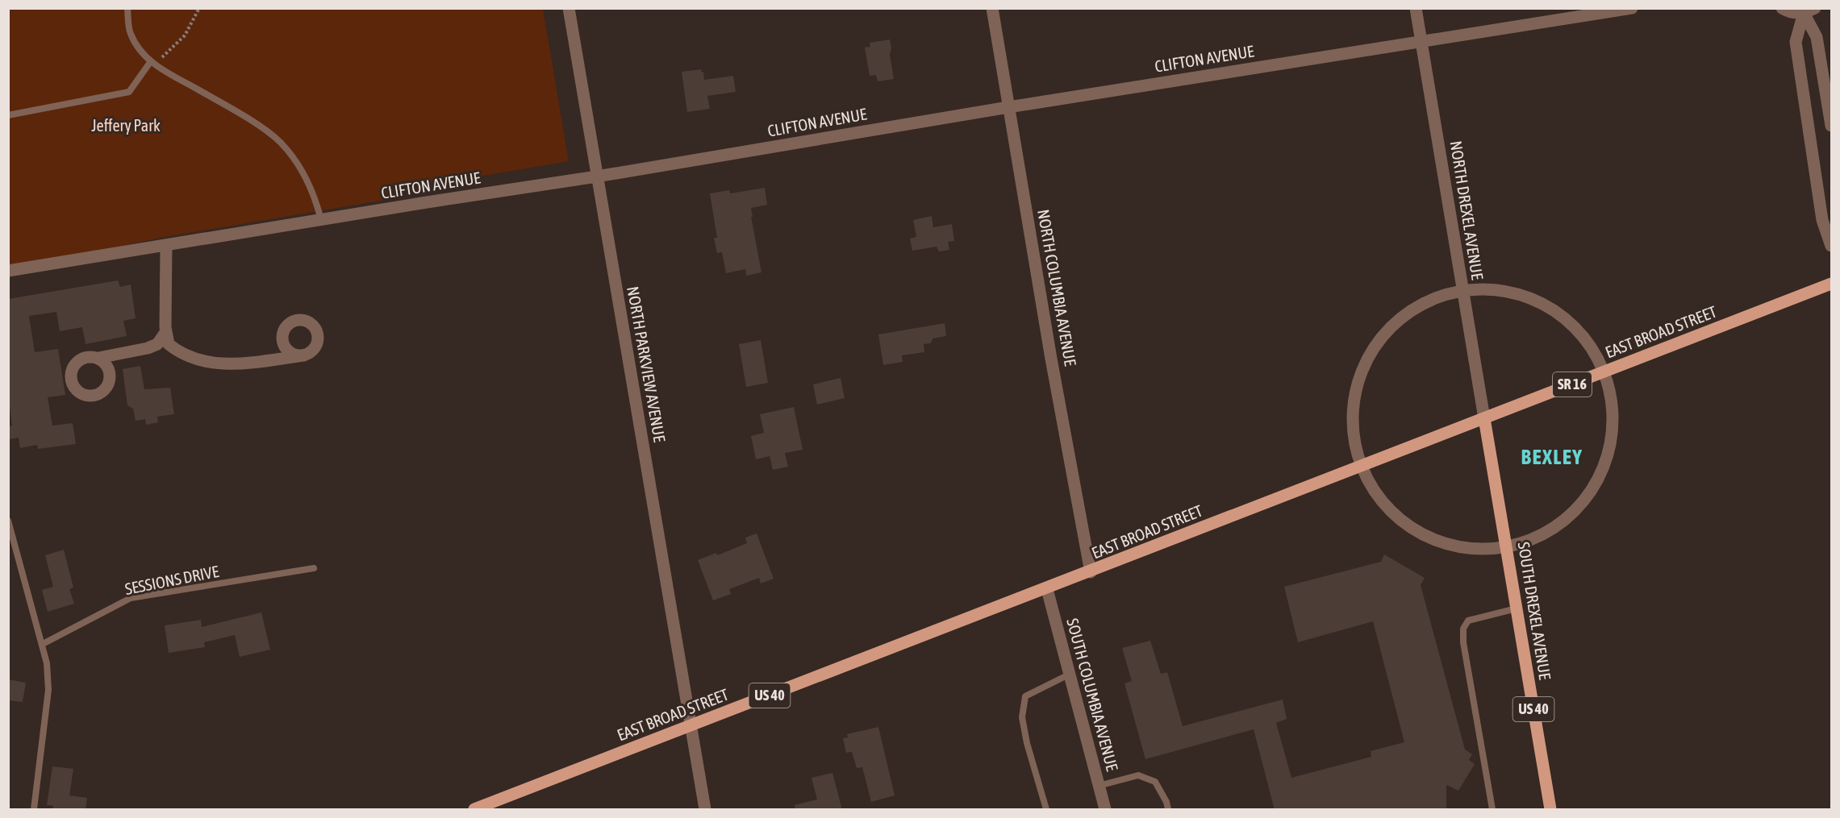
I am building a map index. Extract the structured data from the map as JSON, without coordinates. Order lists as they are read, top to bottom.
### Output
{
  "streets": {
    "main road": [
      "EAST BROAD STREET",
      "SR 16",
      "SOUTH DREXEL AVENUE",
      "US 40"
    ],
    "street": [
      "CLIFTON AVENUE",
      "NORTH DREXEL AVENUE",
      "NORTH COLUMBIA AVENUE",
      "NORTH PARKVIEW AVENUE",
      "SOUTH COLUMBIA AVENUE"
    ],
    "lane": ["SESSIONS DRIVE"]
  },
  "crossings": [
    ["CLIFTON AVENUE", "NORTH DREXEL AVENUE"],
    ["CLIFTON AVENUE", "NORTH COLUMBIA AVENUE"],
    ["CLIFTON AVENUE", "NORTH PARKVIEW AVENUE"],
    ["NORTH DREXEL AVENUE", "EAST BROAD STREET"],
    ["NORTH DREXEL AVENUE", "SOUTH DREXEL AVENUE"],
    ["NORTH COLUMBIA AVENUE", "EAST BROAD STREET"],
    ["EAST BROAD STREET", "NORTH PARKVIEW AVENUE"],
    ["EAST BROAD STREET", "SOUTH DREXEL AVENUE"],
    ["EAST BROAD STREET", "SOUTH COLUMBIA AVENUE"]
  ],
  "districts": ["BEXLEY"],
  "parks": ["Jeffery Park"]
}
